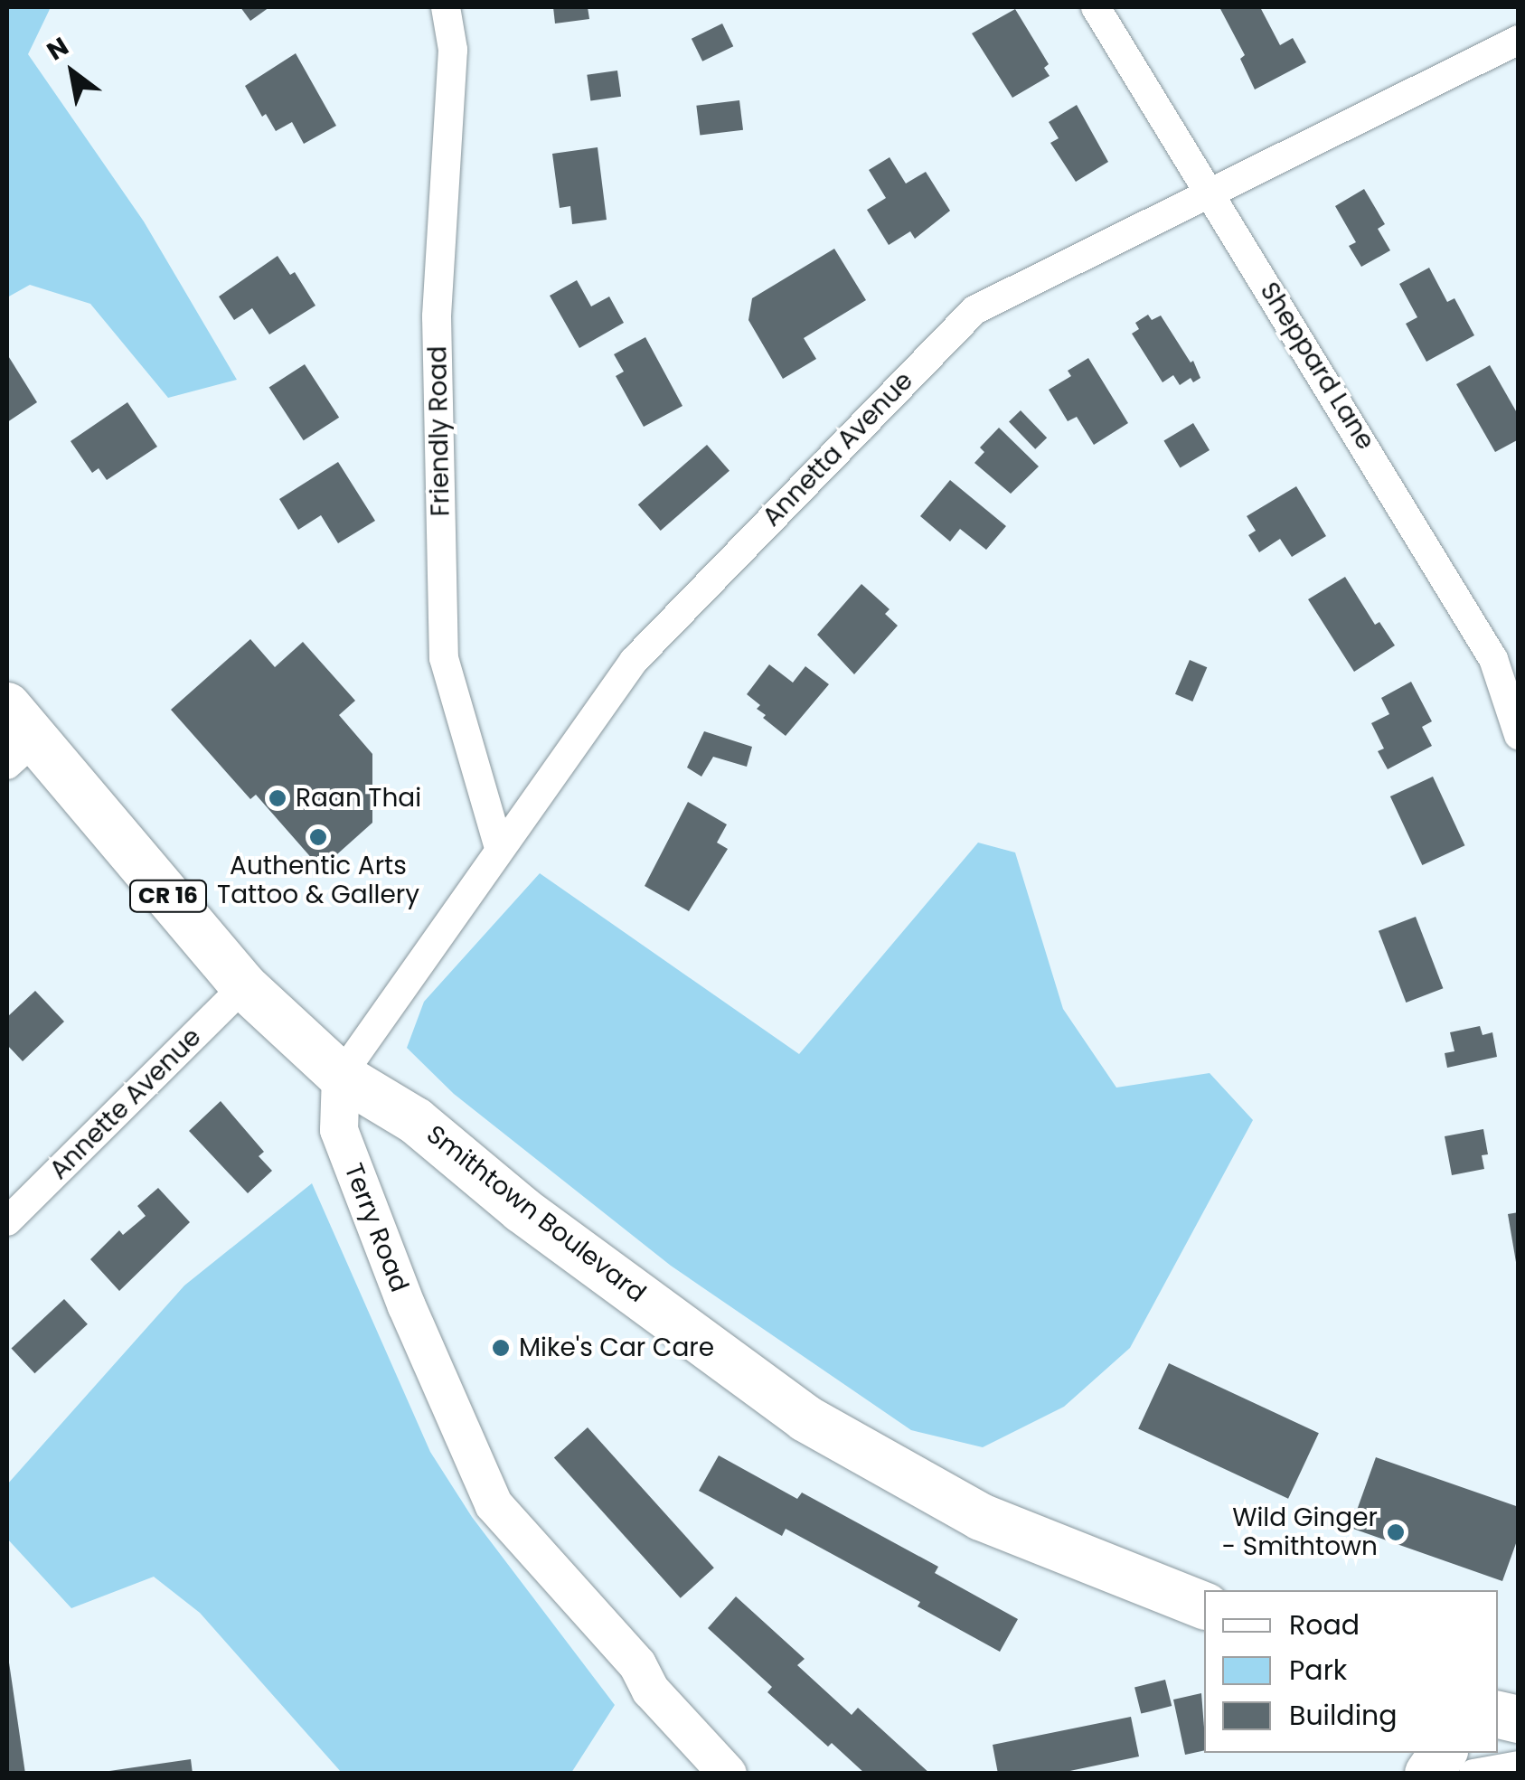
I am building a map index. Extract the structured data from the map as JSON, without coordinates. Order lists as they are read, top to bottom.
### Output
{
  "streets": {
    "main road": ["CR 16", "Smithtown Boulevard"],
    "street": [
      "Sheppard Lane",
      "Friendly Road",
      "Annetta Avenue",
      "Annette Avenue",
      "Terry Road"
    ]
  },
  "crossings": [
    ["Sheppard Lane", "Annetta Avenue"],
    ["Friendly Road", "Annetta Avenue"],
    ["Annetta Avenue", "CR 16"],
    ["Annetta Avenue", "Smithtown Boulevard"],
    ["Annetta Avenue", "Terry Road"],
    ["CR 16", "Annette Avenue"],
    ["CR 16", "Smithtown Boulevard"],
    ["CR 16", "Terry Road"],
    ["Smithtown Boulevard", "Terry Road"]
  ],
  "places": [
    "Raan Thai",
    "Authentic Arts Tattoo & Gallery",
    "Mike's Car Care",
    "Wild Ginger - Smithtown"
  ],
  "legend": ["Road", "Park", "Building"],
  "north": "top left"
}
